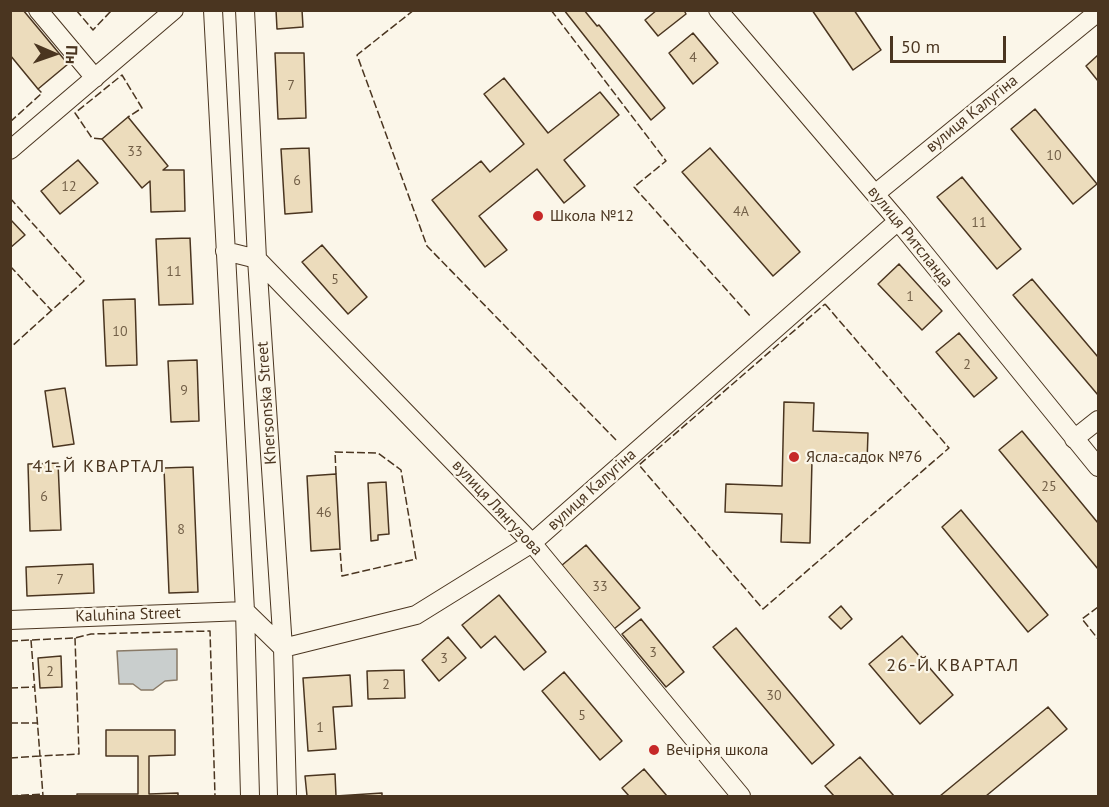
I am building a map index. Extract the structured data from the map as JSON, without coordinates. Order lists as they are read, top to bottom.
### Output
{
  "streets": {
    "street": [
      "вулиця Калугіна",
      "вулиця Ритсланда",
      "Khersonska Street",
      "вулиця Лянгузова",
      "Kaluhina Street"
    ]
  },
  "crossings": [
    ["вулиця Калугіна", "вулиця Ритсланда"],
    ["вулиця Калугіна", "Khersonska Street"],
    ["вулиця Калугіна", "вулиця Лянгузова"],
    ["Khersonska Street", "вулиця Лянгузова"],
    ["Khersonska Street", "Kaluhina Street"]
  ],
  "districts": ["41-Й КВАРТАЛ", "26-Й КВАРТАЛ"],
  "places": ["Школа №12", "Ясла-садок №76", "Вечірня школа"],
  "house_numbers": [
    "4",
    "7",
    "33",
    "10",
    "6",
    "12",
    "4А",
    "11",
    "11",
    "5",
    "1",
    "10",
    "2",
    "9",
    "25",
    "6",
    "46",
    "8",
    "7",
    "33",
    "3",
    "3",
    "2",
    "2",
    "30",
    "5",
    "1"
  ],
  "scale_bar": "50 m",
  "north": "right"
}
